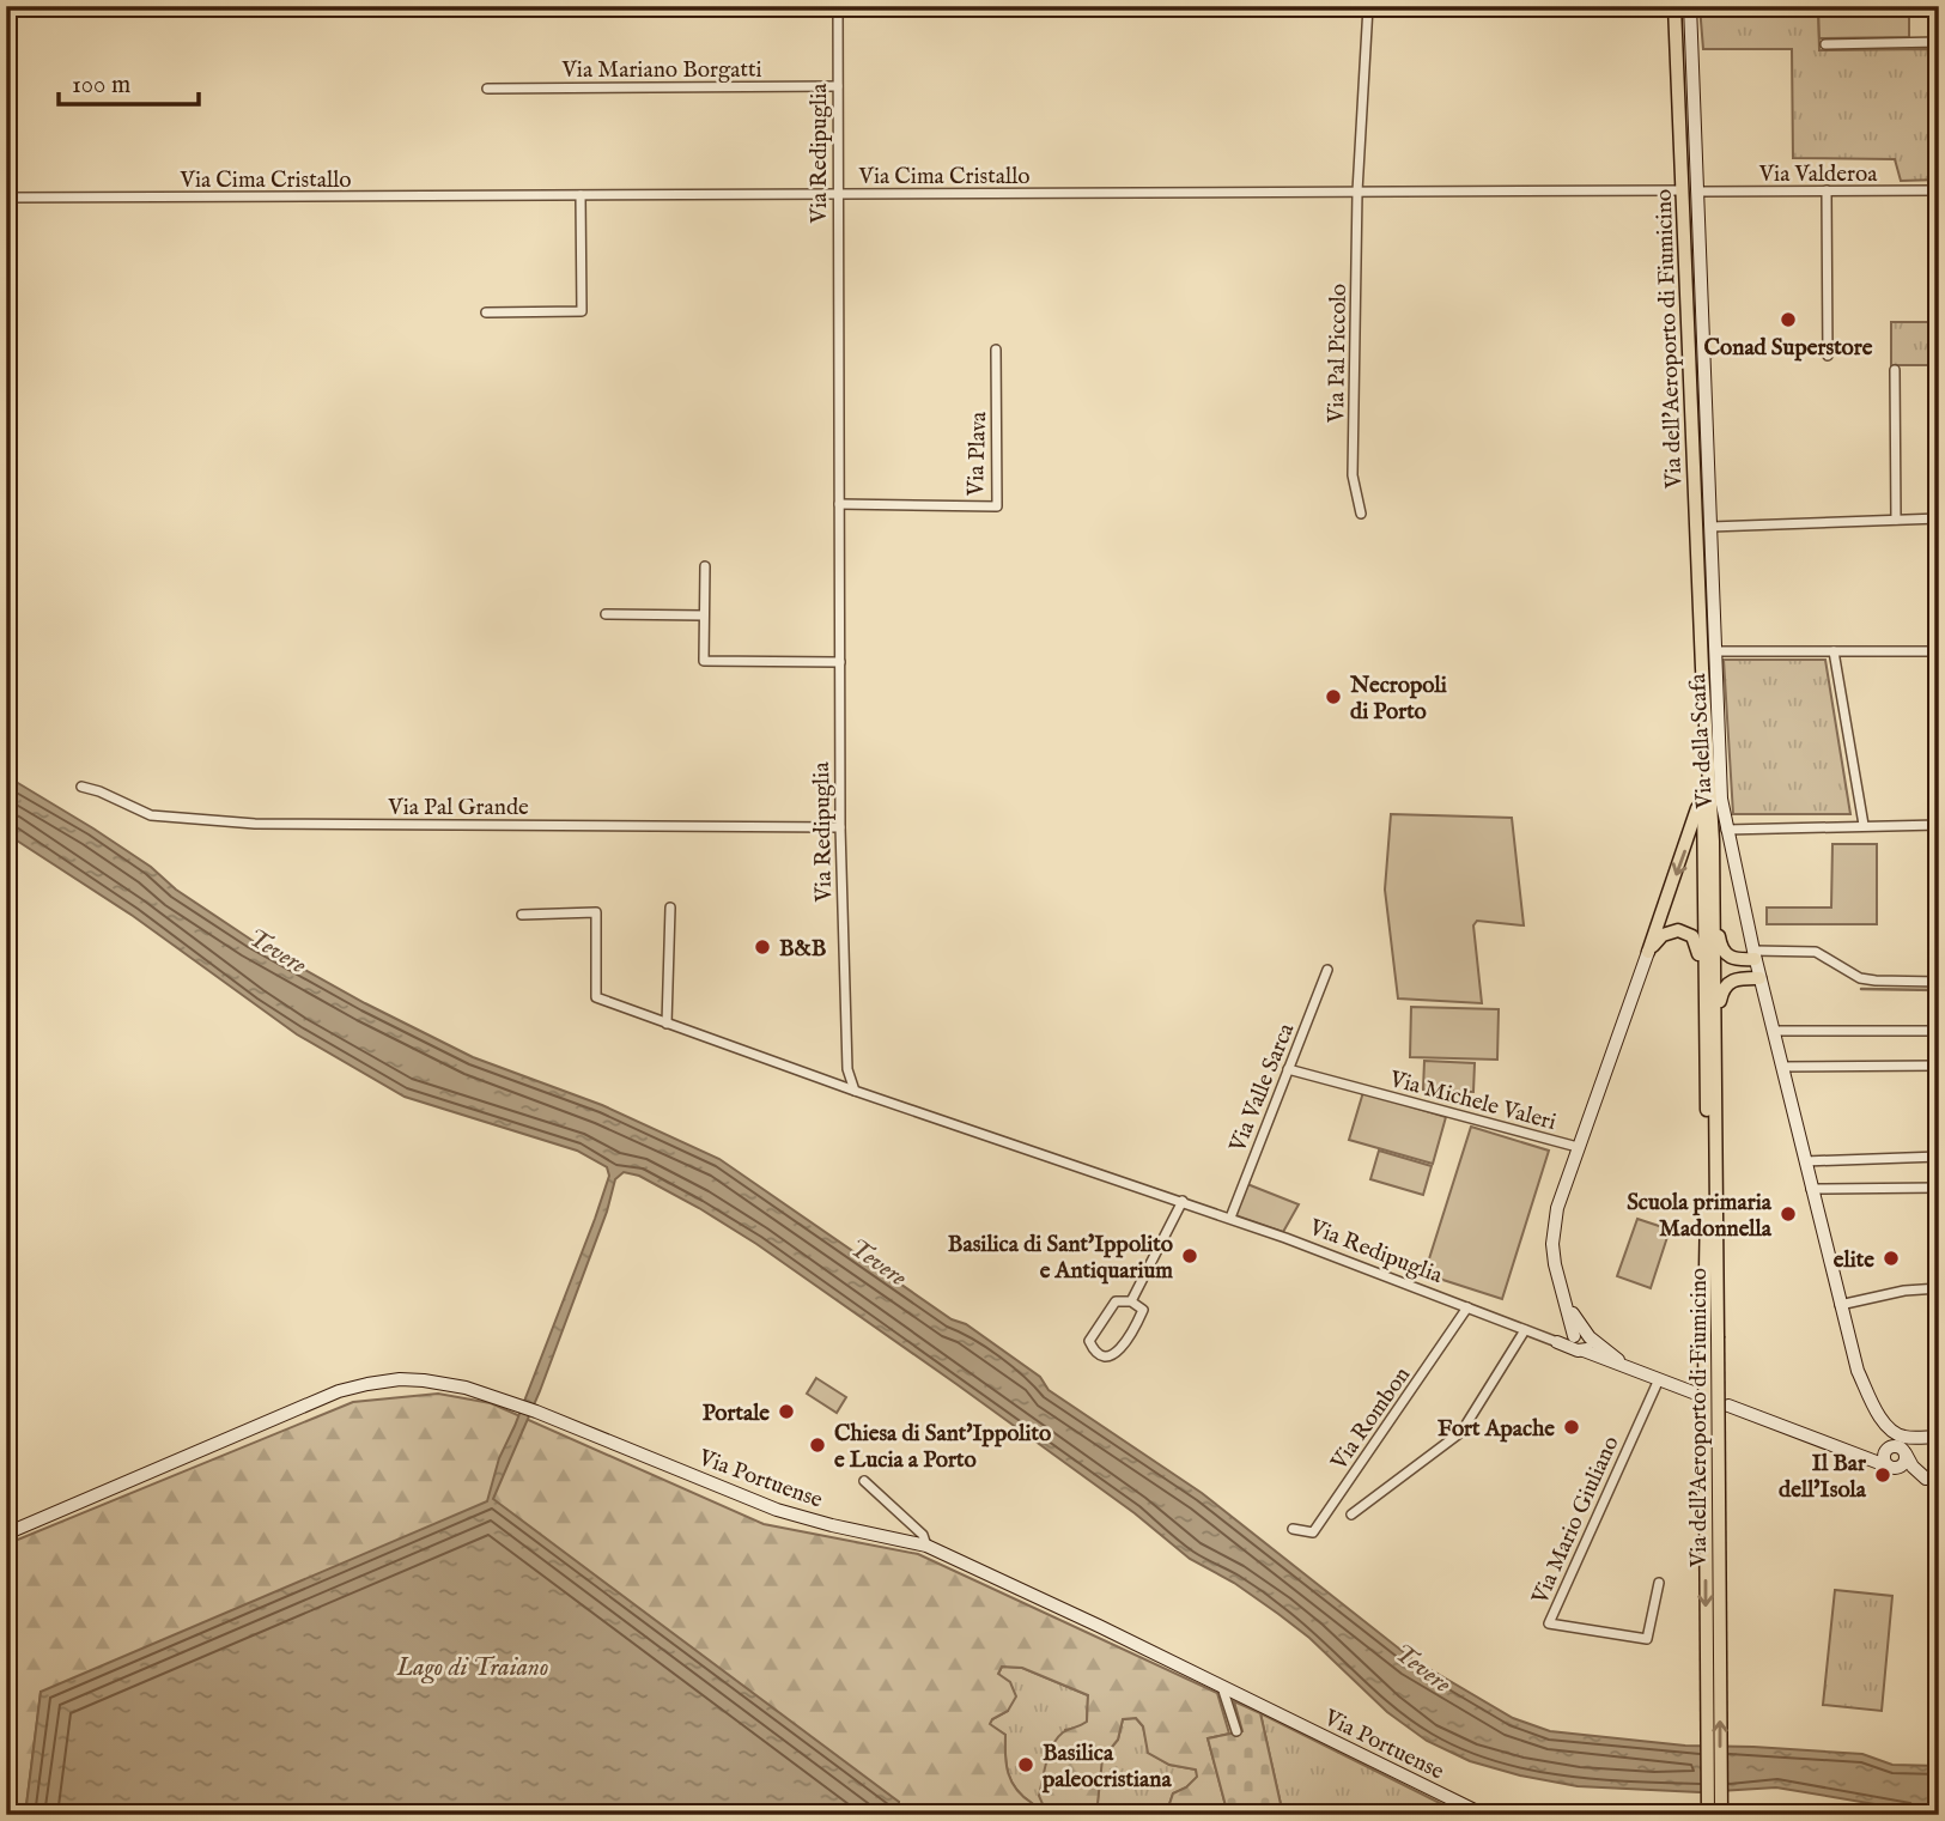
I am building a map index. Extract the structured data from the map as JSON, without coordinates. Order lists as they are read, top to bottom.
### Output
{
  "streets": {
    "main road": ["Via dell'Aeroporto di Fiumicino"],
    "street": [
      "Via Mariano Borgatti",
      "Via Redipuglia",
      "Via Valderoa",
      "Via Cima Cristallo",
      "Via Pal Piccolo",
      "Via Plava",
      "Via della Scafa",
      "Via Pal Grande",
      "Via Valle Sarca",
      "Via Michele Valeri",
      "Via Rombon",
      "Via Portuense",
      "Via Mario Giuliano"
    ]
  },
  "crossings": [
    ["Via Mariano Borgatti", "Via Redipuglia"],
    ["Via Redipuglia", "Via Cima Cristallo"],
    ["Via Redipuglia", "Via Plava"],
    ["Via Redipuglia", "Via Pal Grande"],
    ["Via Redipuglia", "Via Valle Sarca"],
    ["Via Redipuglia", "Via Rombon"],
    ["Via Valderoa", "Via della Scafa"],
    ["Via Cima Cristallo", "Via dell'Aeroporto di Fiumicino"],
    ["Via Cima Cristallo", "Via Pal Piccolo"],
    ["Via Valle Sarca", "Via Michele Valeri"]
  ],
  "water": ["Tevere", "Lago di Traiano"],
  "places": [
    "Conad Superstore",
    "Necropoli di Porto",
    "B&B",
    "Scuola primaria Madonnella",
    "Basilica di Sant'Ippolito e Antiquarium",
    "elite",
    "Portale",
    "Fort Apache",
    "Chiesa di Sant'Ippolito e Lucia a Porto",
    "Il Bar dell'Isola",
    "Basilica paleocristiana"
  ],
  "scale_bar": "100 m"
}
